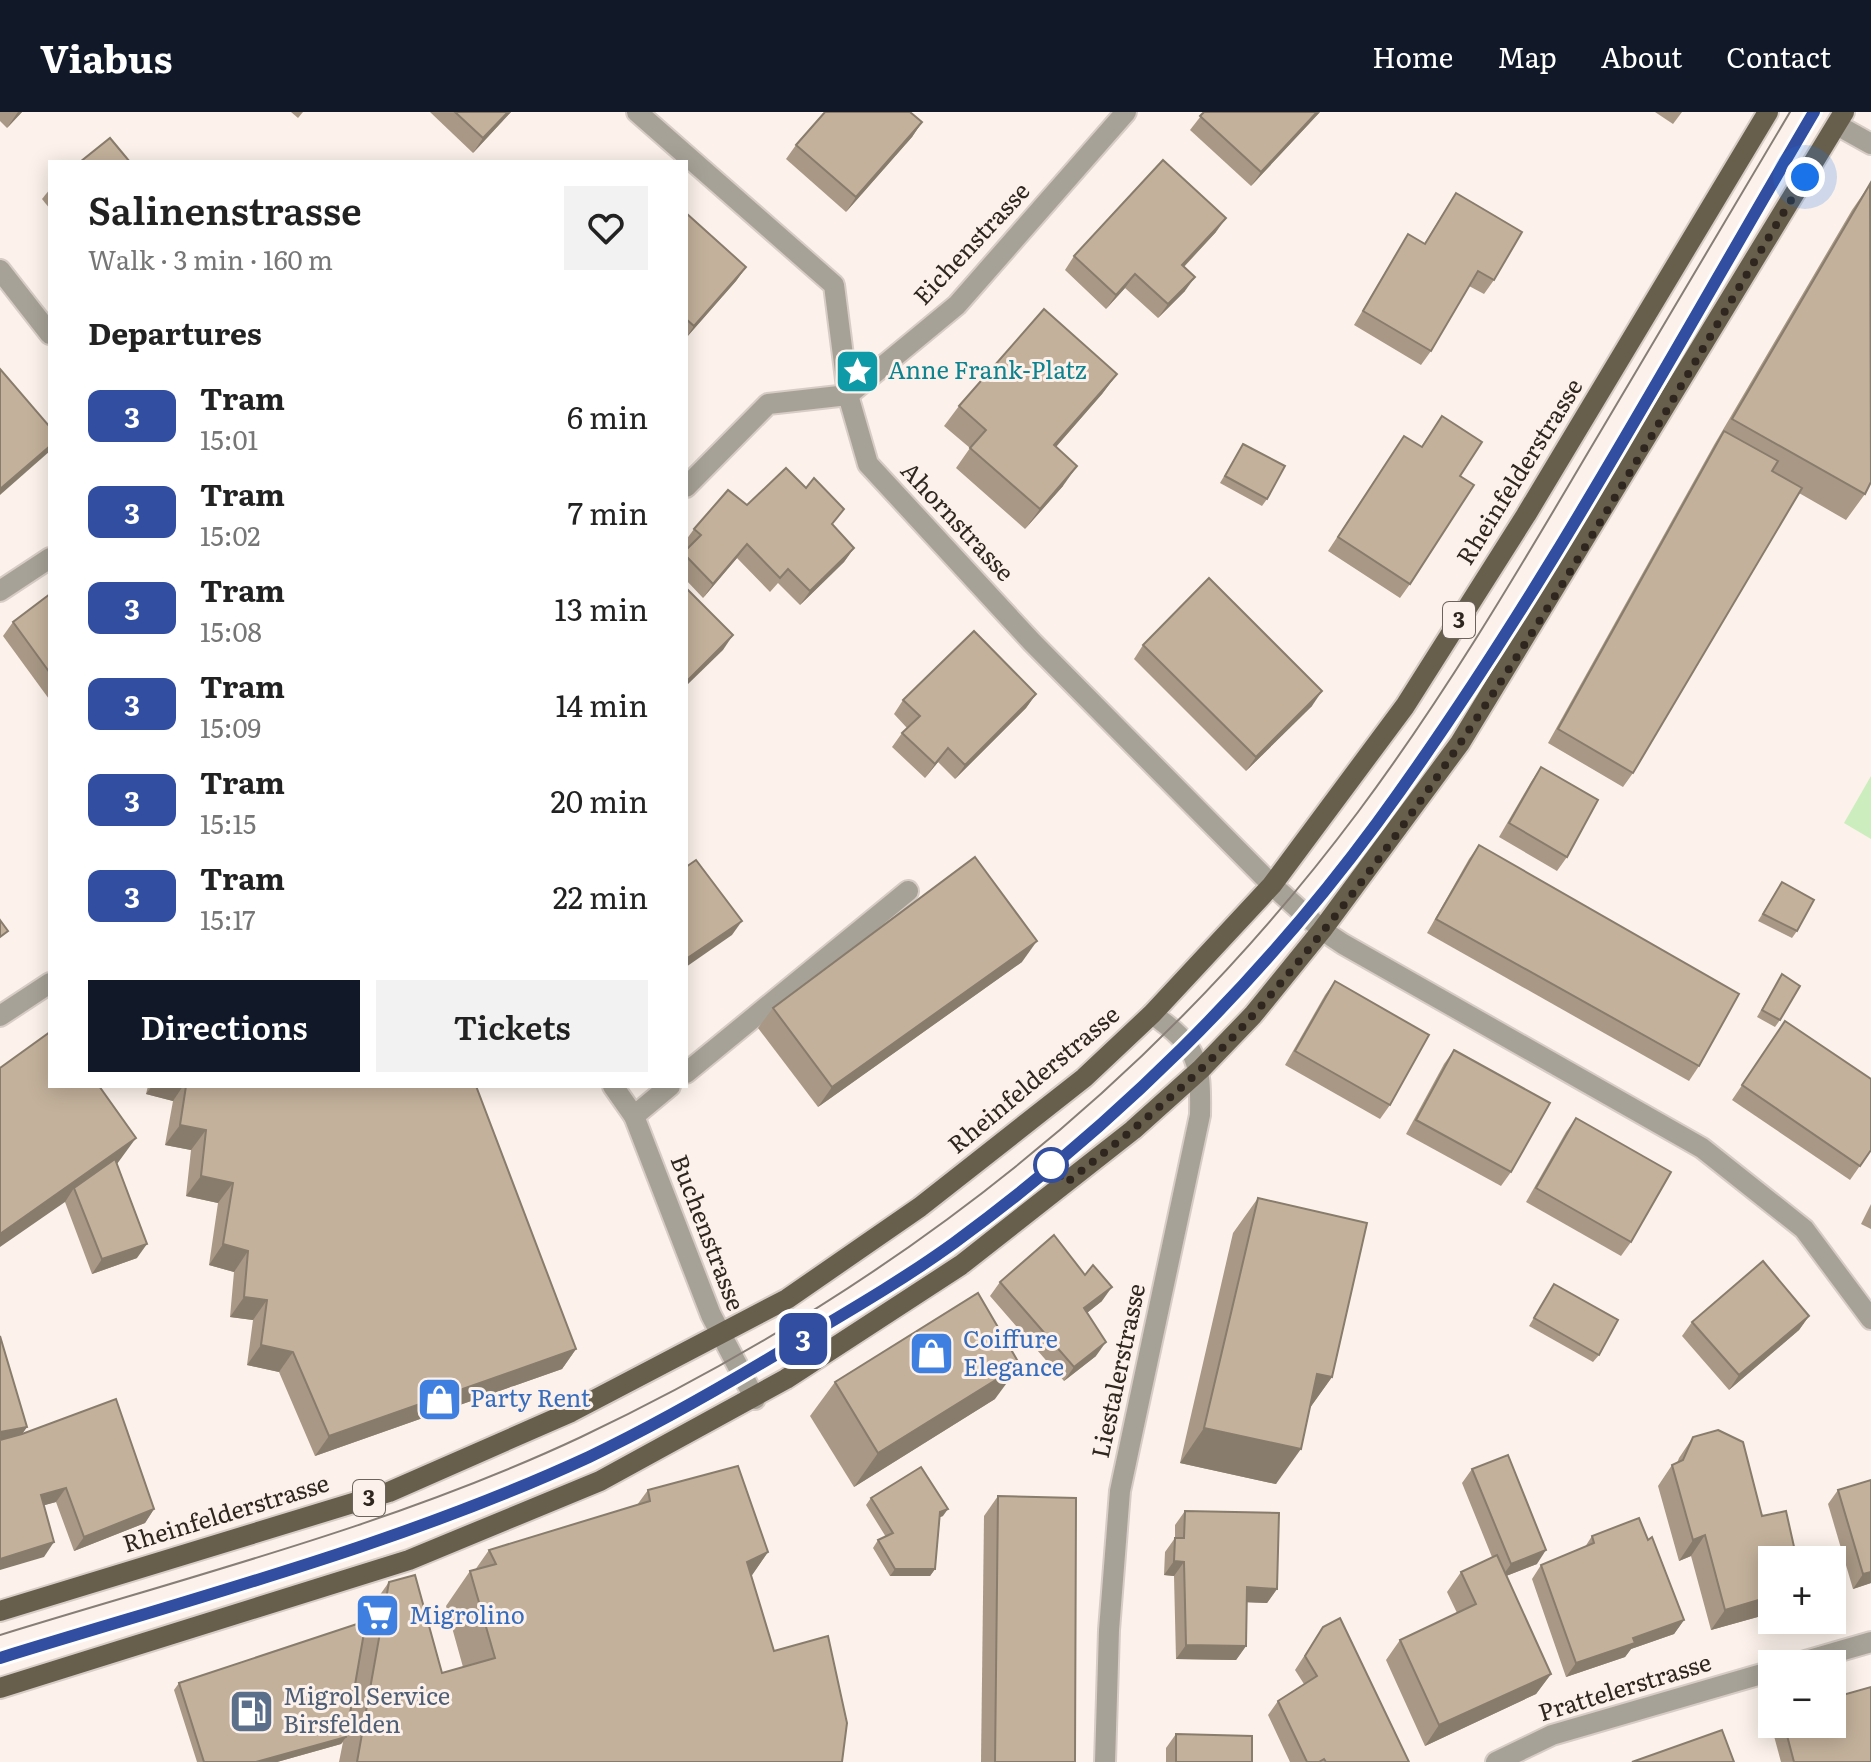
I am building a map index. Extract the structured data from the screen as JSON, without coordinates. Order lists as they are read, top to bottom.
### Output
{
  "streets": {
    "main road": ["Rheinfelderstrasse", "3"],
    "street": [
      "Eichenstrasse",
      "Ahornstrasse",
      "Buchenstrasse",
      "Liestalerstrasse",
      "Prattelerstrasse"
    ]
  },
  "crossings": [
    ["Eichenstrasse", "Ahornstrasse"],
    ["Rheinfelderstrasse", "Ahornstrasse"],
    ["Rheinfelderstrasse", "Buchenstrasse"]
  ],
  "places": {
    "place": ["Anne Frank-Platz"],
    "shop": ["Coiffure Elegance", "Party Rent"],
    "supermarket": ["Migrolino"],
    "fuel station": ["Migrol Service Birsfelden"]
  },
  "lines": ["tram line 3"],
  "page": {
    "header": "Viabus",
    "nav": [
      "Home",
      "Map",
      "About",
      "Contact"
    ],
    "on_map": "3",
    "heading": [
      ["Salinenstrasse", "Walk · 3 min · 160 m"],
      "Departures"
    ],
    "list": [
      {
        "mark": "3",
        "name": "Tram",
        "note": "15:01",
        "value": "6 min"
      },
      {
        "mark": "3",
        "name": "Tram",
        "note": "15:02",
        "value": "7 min"
      },
      {
        "mark": "3",
        "name": "Tram",
        "note": "15:08",
        "value": "13 min"
      },
      {
        "mark": "3",
        "name": "Tram",
        "note": "15:09",
        "value": "14 min"
      },
      {
        "mark": "3",
        "name": "Tram",
        "note": "15:15",
        "value": "20 min"
      },
      {
        "mark": "3",
        "name": "Tram",
        "note": "15:17",
        "value": "22 min"
      }
    ],
    "buttons": ["Directions", "Tickets"],
    "map_buttons": ["+", "−"]
  }
}
